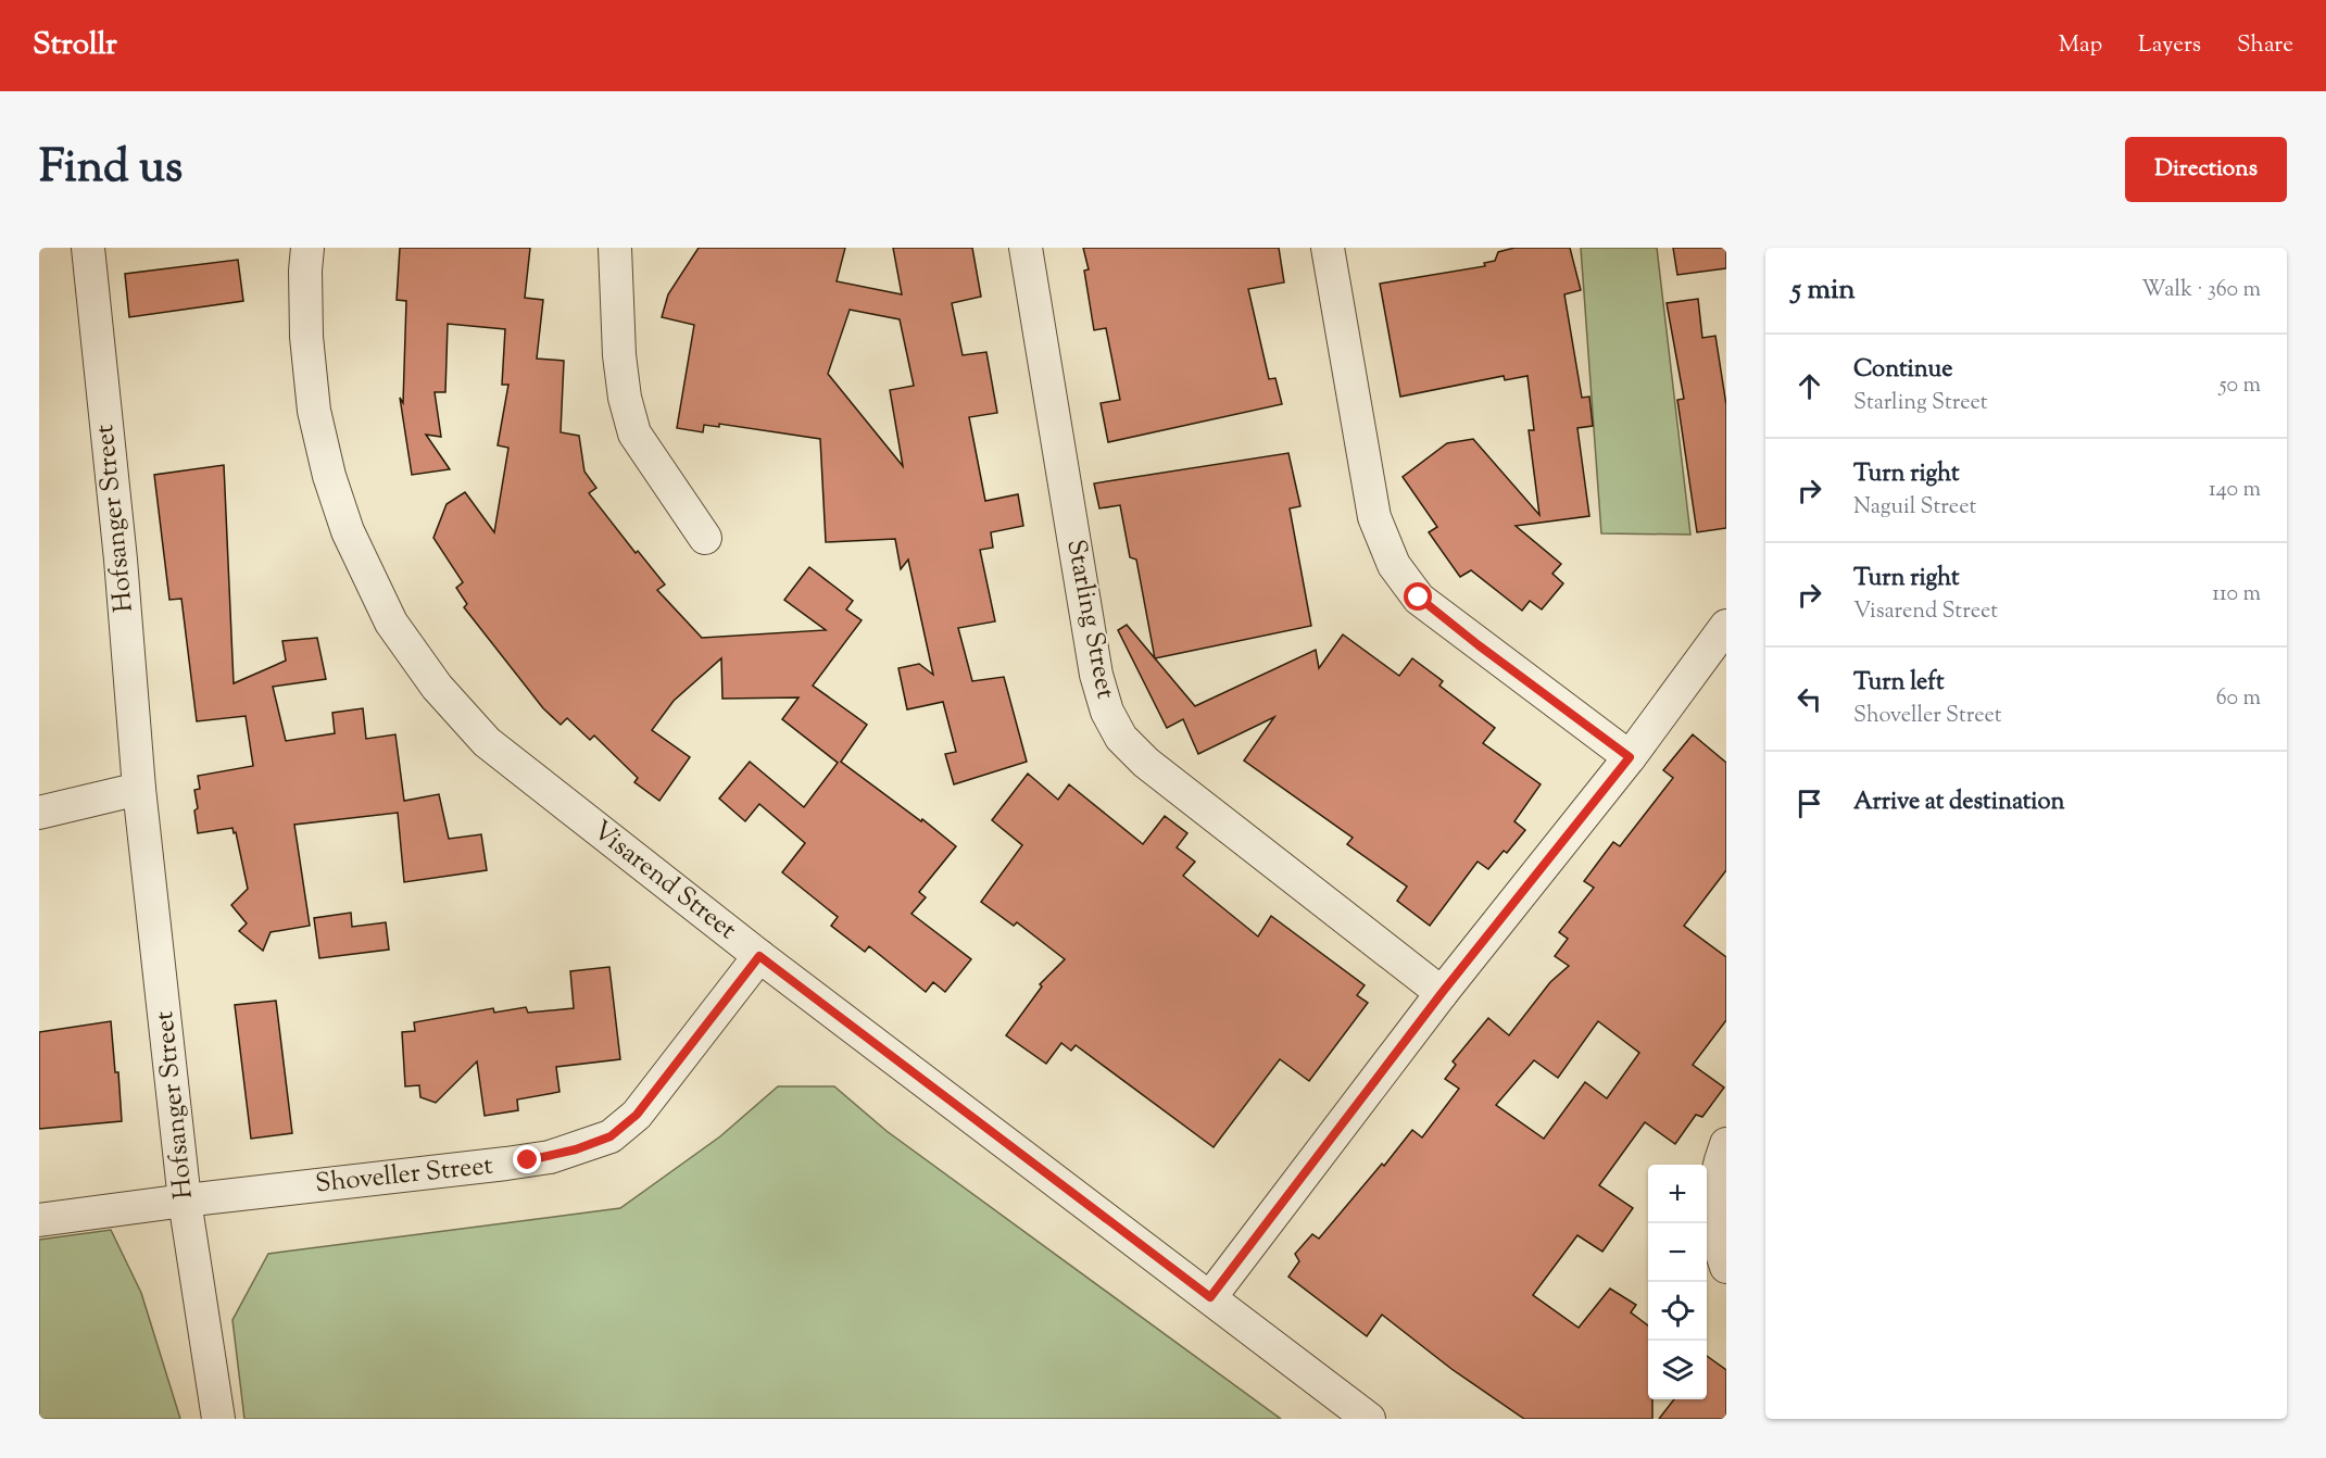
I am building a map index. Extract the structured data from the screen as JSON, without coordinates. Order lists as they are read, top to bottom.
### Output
{
  "streets": {
    "street": [
      "Hofsanger Street",
      "Starling Street",
      "Visarend Street",
      "Shoveller Street"
    ]
  },
  "crossings": [
    ["Hofsanger Street", "Shoveller Street"],
    ["Visarend Street", "Shoveller Street"]
  ],
  "page": {
    "header": "Strollr",
    "nav": ["Map", "Layers", "Share"],
    "title": "Find us",
    "buttons": "Directions",
    "heading": ["5 min", "Walk · 360 m"],
    "list": [
      ["Continue", "Starling Street", "50 m"],
      ["Turn right", "Naguil Street", "140 m"],
      ["Turn right", "Visarend Street", "110 m"],
      ["Turn left", "Shoveller Street", "60 m"],
      "Arrive at destination"
    ],
    "map_buttons": ["+", "−"]
  }
}
